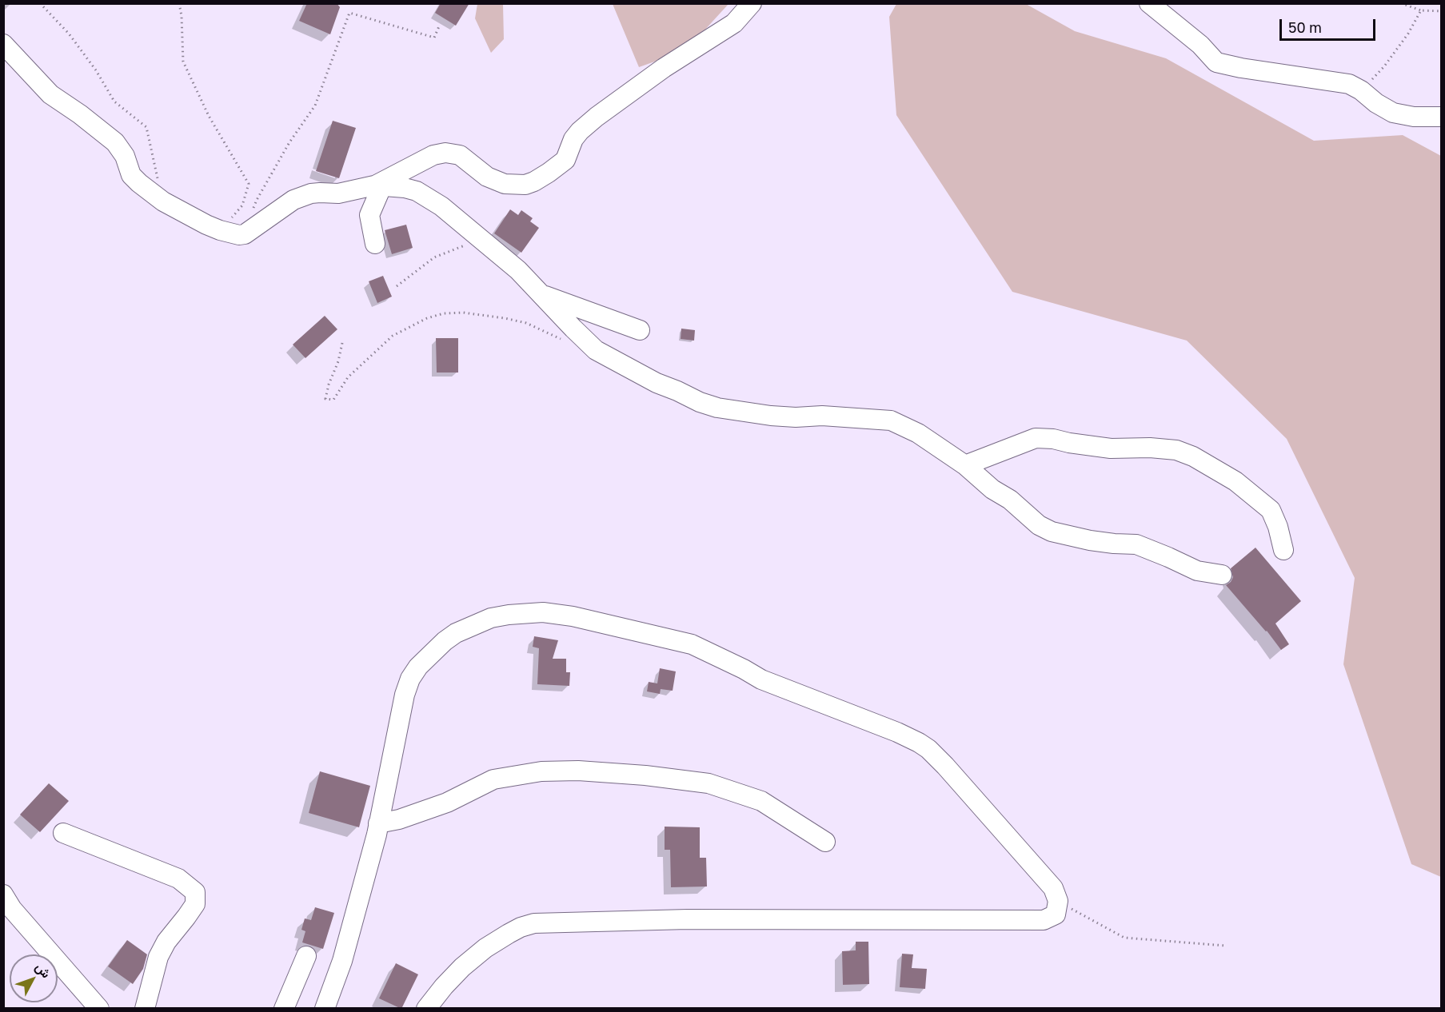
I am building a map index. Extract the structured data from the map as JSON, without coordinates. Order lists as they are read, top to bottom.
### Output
{
  "scale_bar": "50 m",
  "north": "top right"
}
